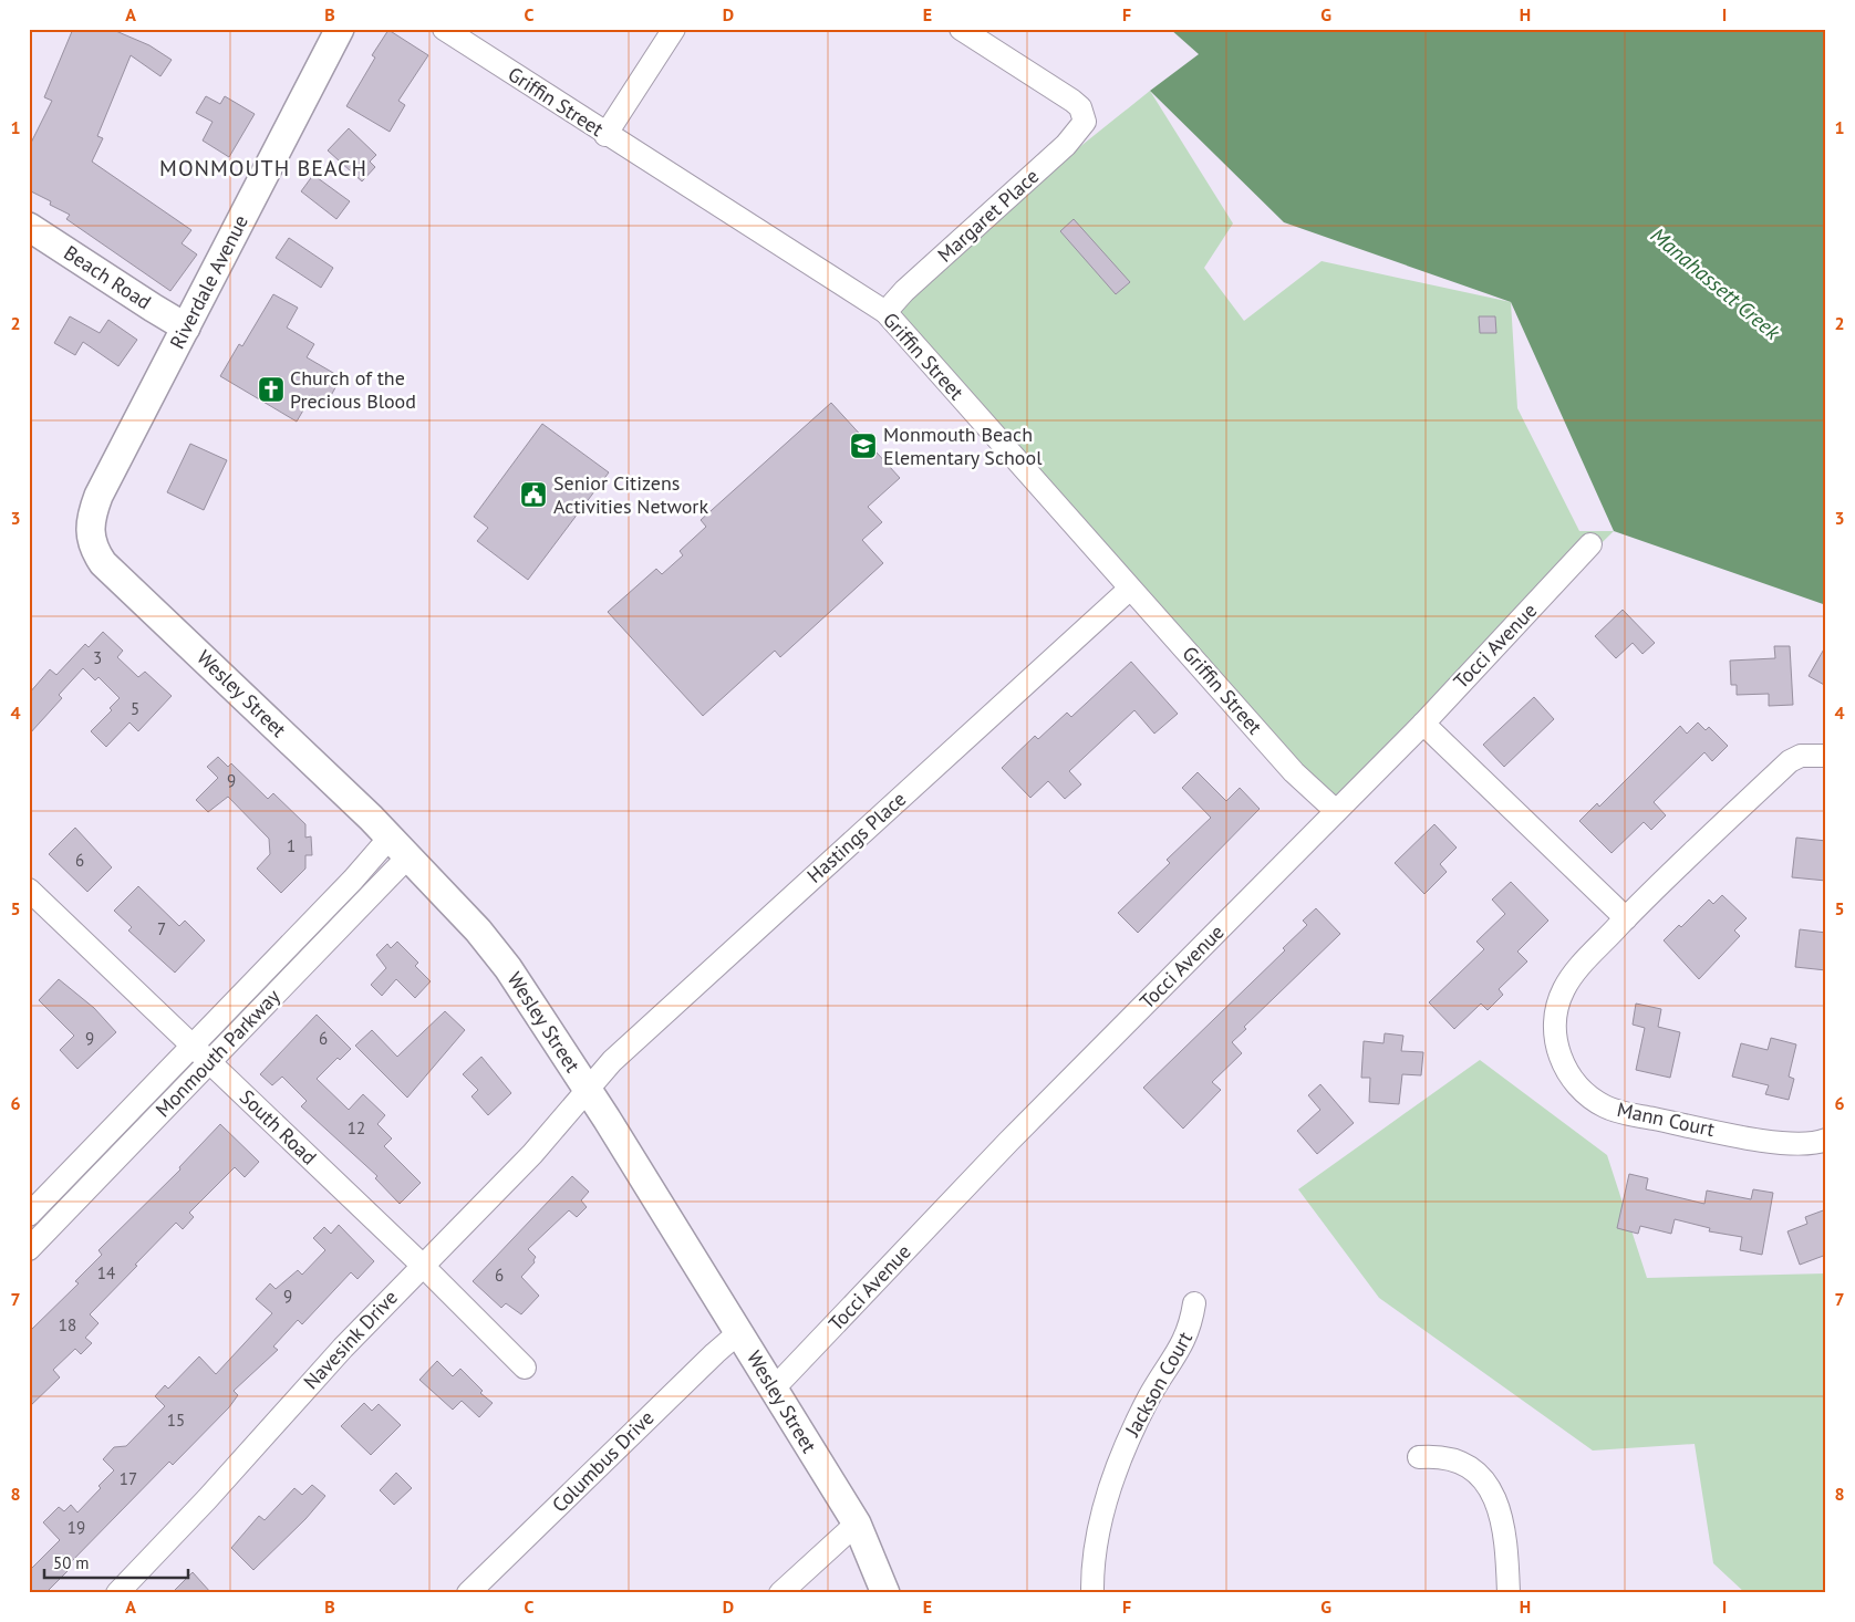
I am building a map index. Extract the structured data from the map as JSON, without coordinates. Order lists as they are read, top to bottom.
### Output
{
  "streets": {
    "street": [
      "Griffin Street",
      "Margaret Place",
      "Beach Road",
      "Riverdale Avenue",
      "Tocci Avenue",
      "Wesley Street",
      "Hastings Place",
      "Monmouth Parkway",
      "Mann Court",
      "South Road",
      "Navesink Drive",
      "Jackson Court",
      "Columbus Drive"
    ]
  },
  "crossings": [
    ["Griffin Street", "Margaret Place"],
    ["Griffin Street", "Tocci Avenue"],
    ["Griffin Street", "Hastings Place"],
    ["Beach Road", "Riverdale Avenue"],
    ["Riverdale Avenue", "Wesley Street"],
    ["Tocci Avenue", "Wesley Street"],
    ["Wesley Street", "Hastings Place"],
    ["Wesley Street", "Monmouth Parkway"],
    ["Wesley Street", "Navesink Drive"],
    ["Wesley Street", "Columbus Drive"],
    ["Hastings Place", "Navesink Drive"],
    ["Monmouth Parkway", "South Road"],
    ["South Road", "Navesink Drive"]
  ],
  "districts": ["MONMOUTH BEACH"],
  "water": ["Manahassett Creek"],
  "places": {
    "church": ["Church of the Precious Blood"],
    "school or university": ["Monmouth Beach Elementary School"],
    "public building": ["Senior Citizens Activities Network"]
  },
  "house_numbers": [
    "3",
    "5",
    "9",
    "1",
    "6",
    "7",
    "9",
    "6",
    "12",
    "14",
    "6",
    "9",
    "18",
    "15",
    "17",
    "19"
  ],
  "scale_bar": "50 m",
  "grid": {
    "columns": [
      "A",
      "B",
      "C",
      "D",
      "E",
      "F",
      "G",
      "H",
      "I"
    ],
    "rows": [
      "1",
      "2",
      "3",
      "4",
      "5",
      "6",
      "7",
      "8"
    ]
  }
}
